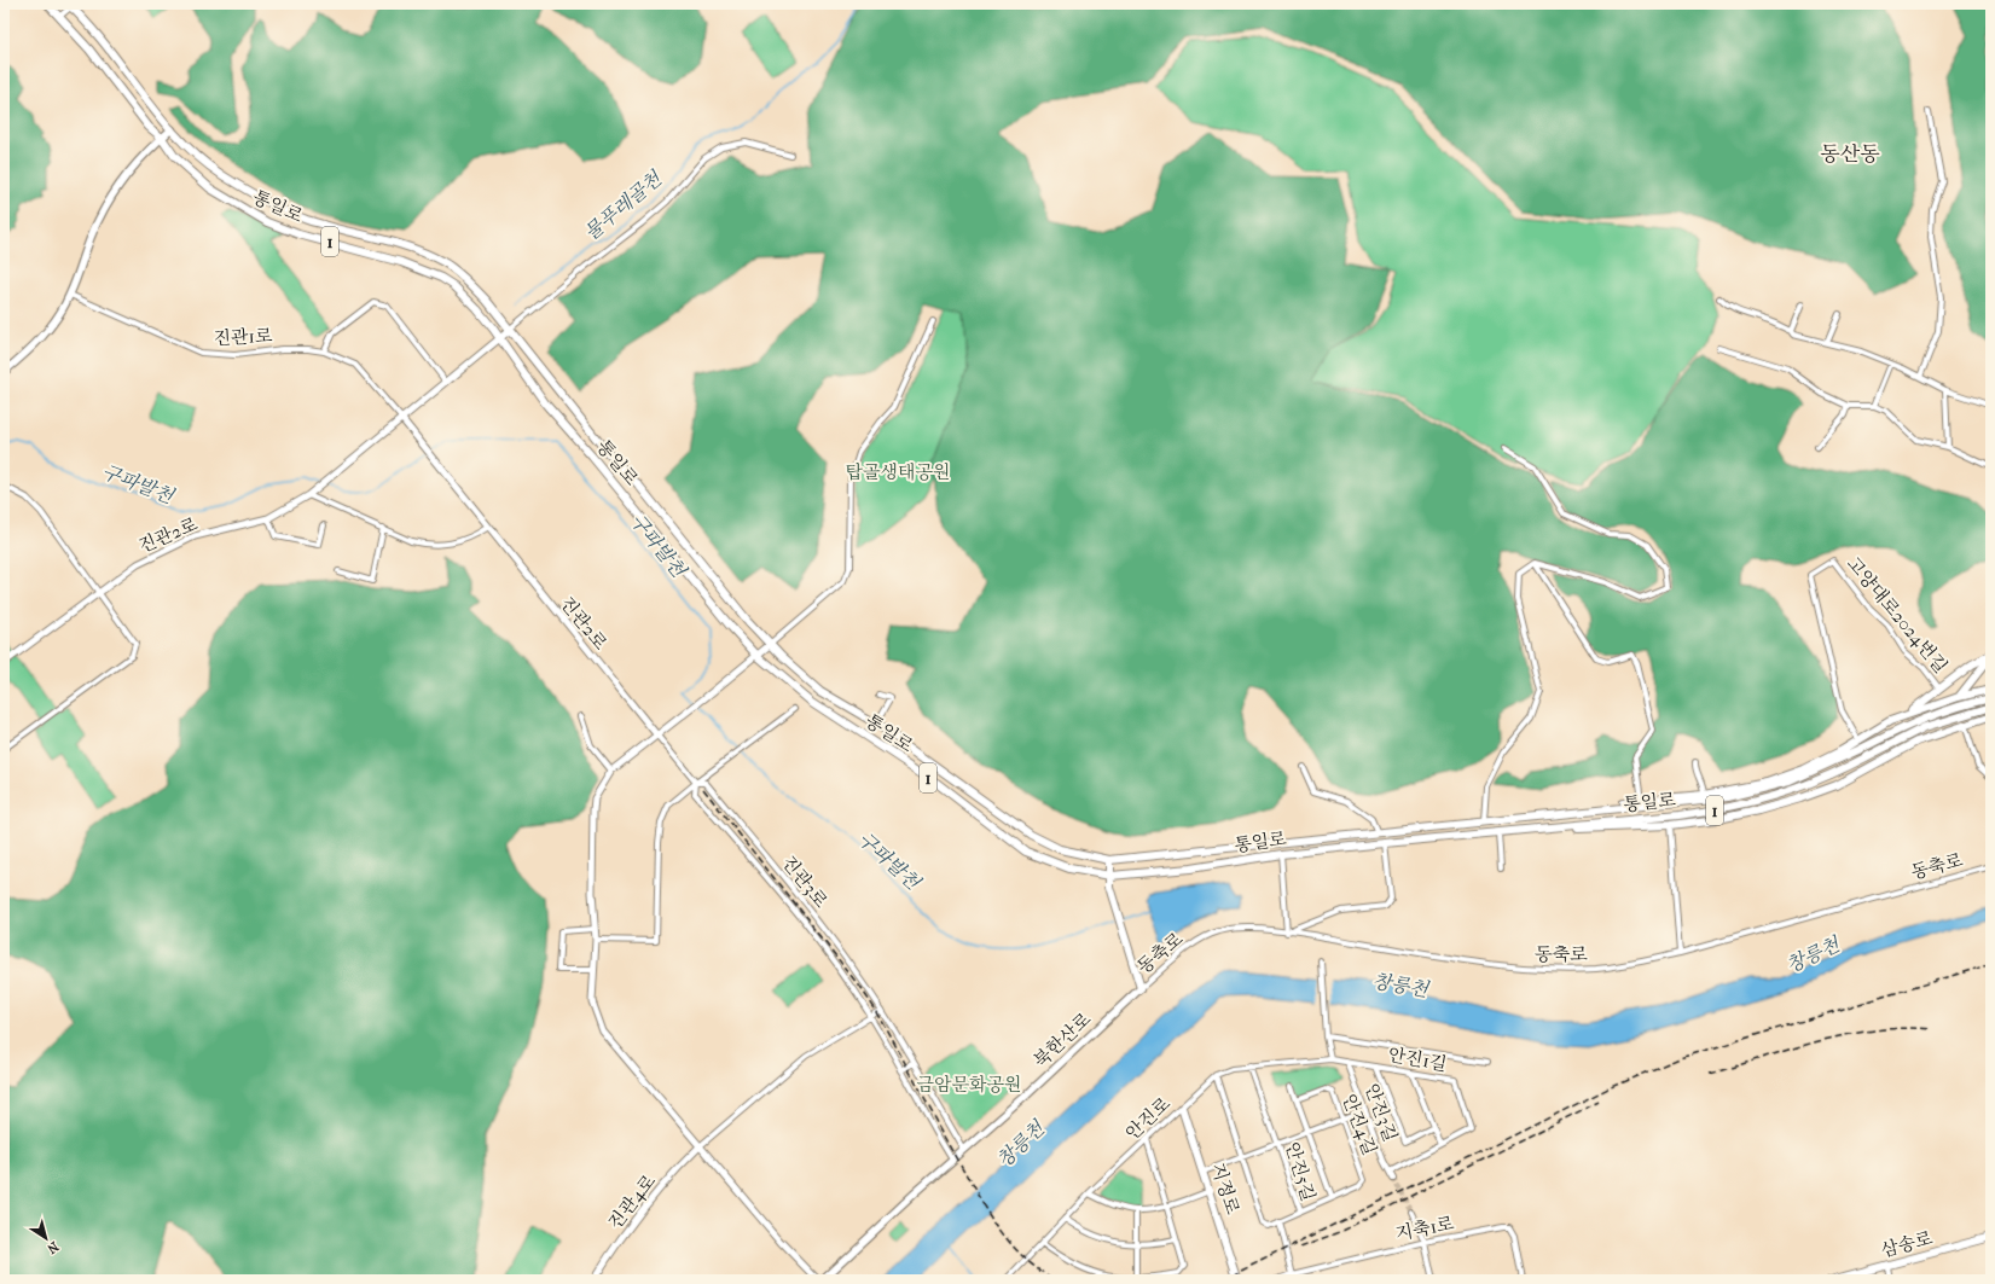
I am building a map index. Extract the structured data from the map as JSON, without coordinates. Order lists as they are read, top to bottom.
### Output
{
  "streets": {
    "main road": [
      "통일로",
      "1",
      "북한산로",
      "지정로",
      "삼송로"
    ],
    "street": [
      "진관1로",
      "진관2로",
      "고양대로2024번길",
      "동축로",
      "진관3로",
      "안진1길",
      "안진3길",
      "안진로",
      "안진4길",
      "안진5길",
      "진관4로",
      "지축1로"
    ]
  },
  "crossings": [
    ["진관1로", "진관2로"],
    ["진관2로", "진관3로"],
    ["동축로", "북한산로"],
    ["진관3로", "북한산로"],
    ["안진1길", "안진3길"],
    ["안진1길", "안진로"],
    ["안진3길", "안진로"],
    ["안진로", "안진5길"],
    ["안진로", "지정로"]
  ],
  "districts": ["동산동"],
  "water": ["물푸레골천", "구파발천", "창릉천"],
  "parks": ["탑골생태공원", "금암문화공원"],
  "north": "bottom right"
}
